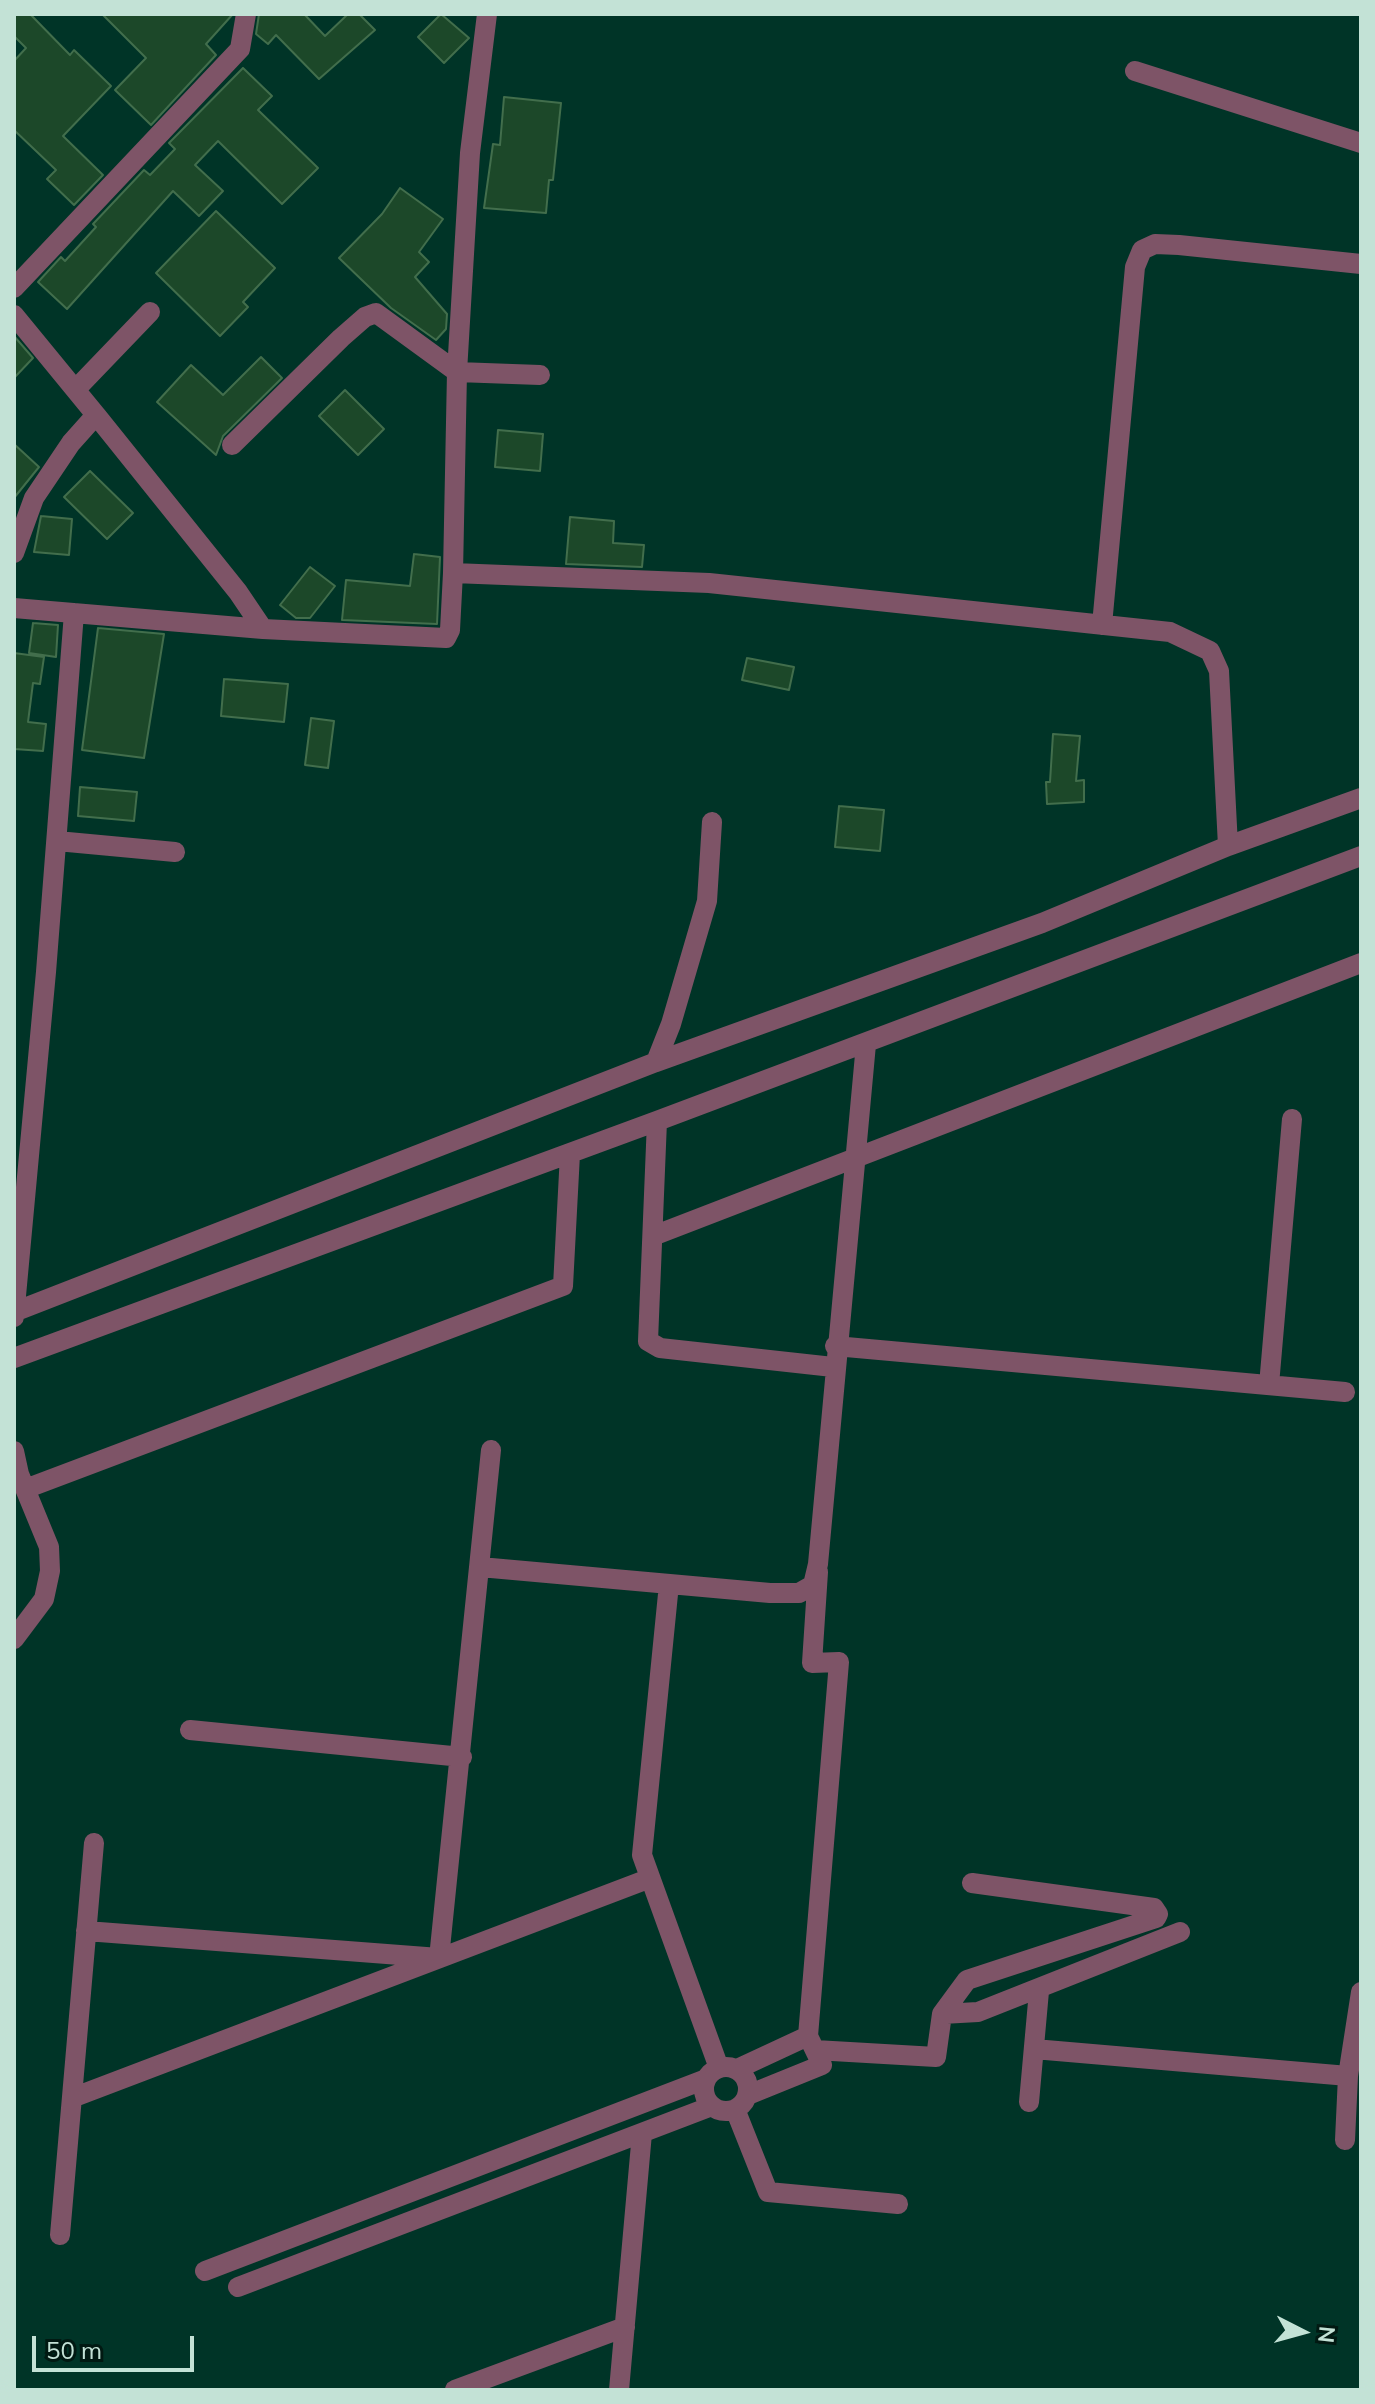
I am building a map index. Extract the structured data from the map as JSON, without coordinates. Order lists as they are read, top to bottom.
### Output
{
  "scale_bar": "50 m",
  "north": "right"
}
